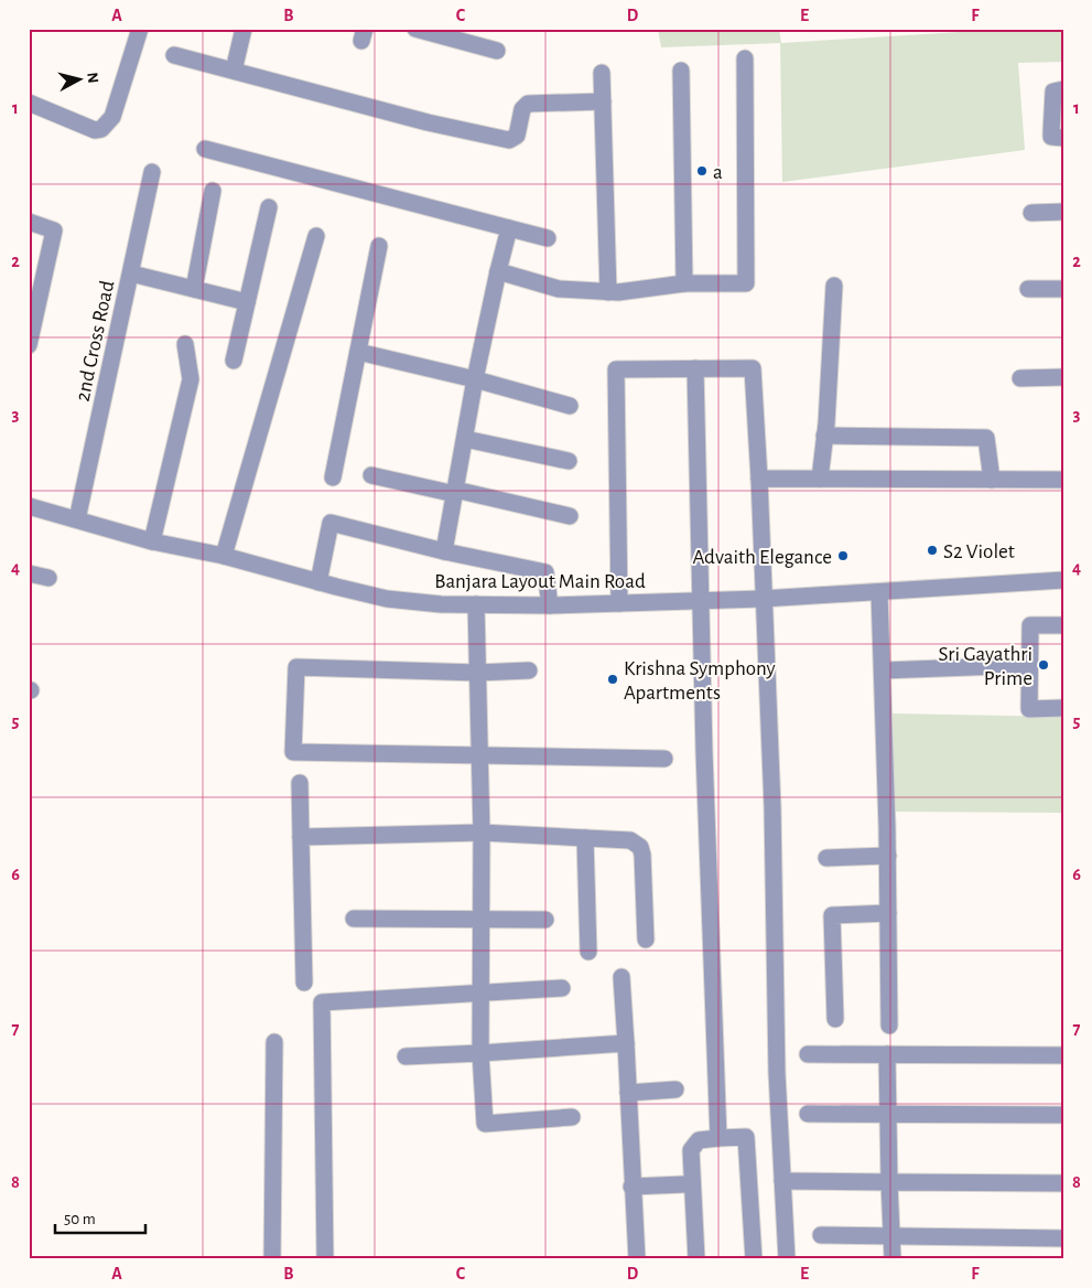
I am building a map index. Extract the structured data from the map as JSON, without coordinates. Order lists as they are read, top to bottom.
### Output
{
  "streets": {
    "street": ["2nd Cross Road", "Banjara Layout Main Road"]
  },
  "crossings": [
    ["2nd Cross Road", "Banjara Layout Main Road"]
  ],
  "places": [
    "a",
    "S2 Violet",
    "Advaith Elegance",
    "Sri Gayathri Prime",
    "Krishna Symphony Apartments"
  ],
  "scale_bar": "50 m",
  "north": "right",
  "grid": {
    "columns": [
      "A",
      "B",
      "C",
      "D",
      "E",
      "F"
    ],
    "rows": [
      "1",
      "2",
      "3",
      "4",
      "5",
      "6",
      "7",
      "8"
    ]
  }
}
